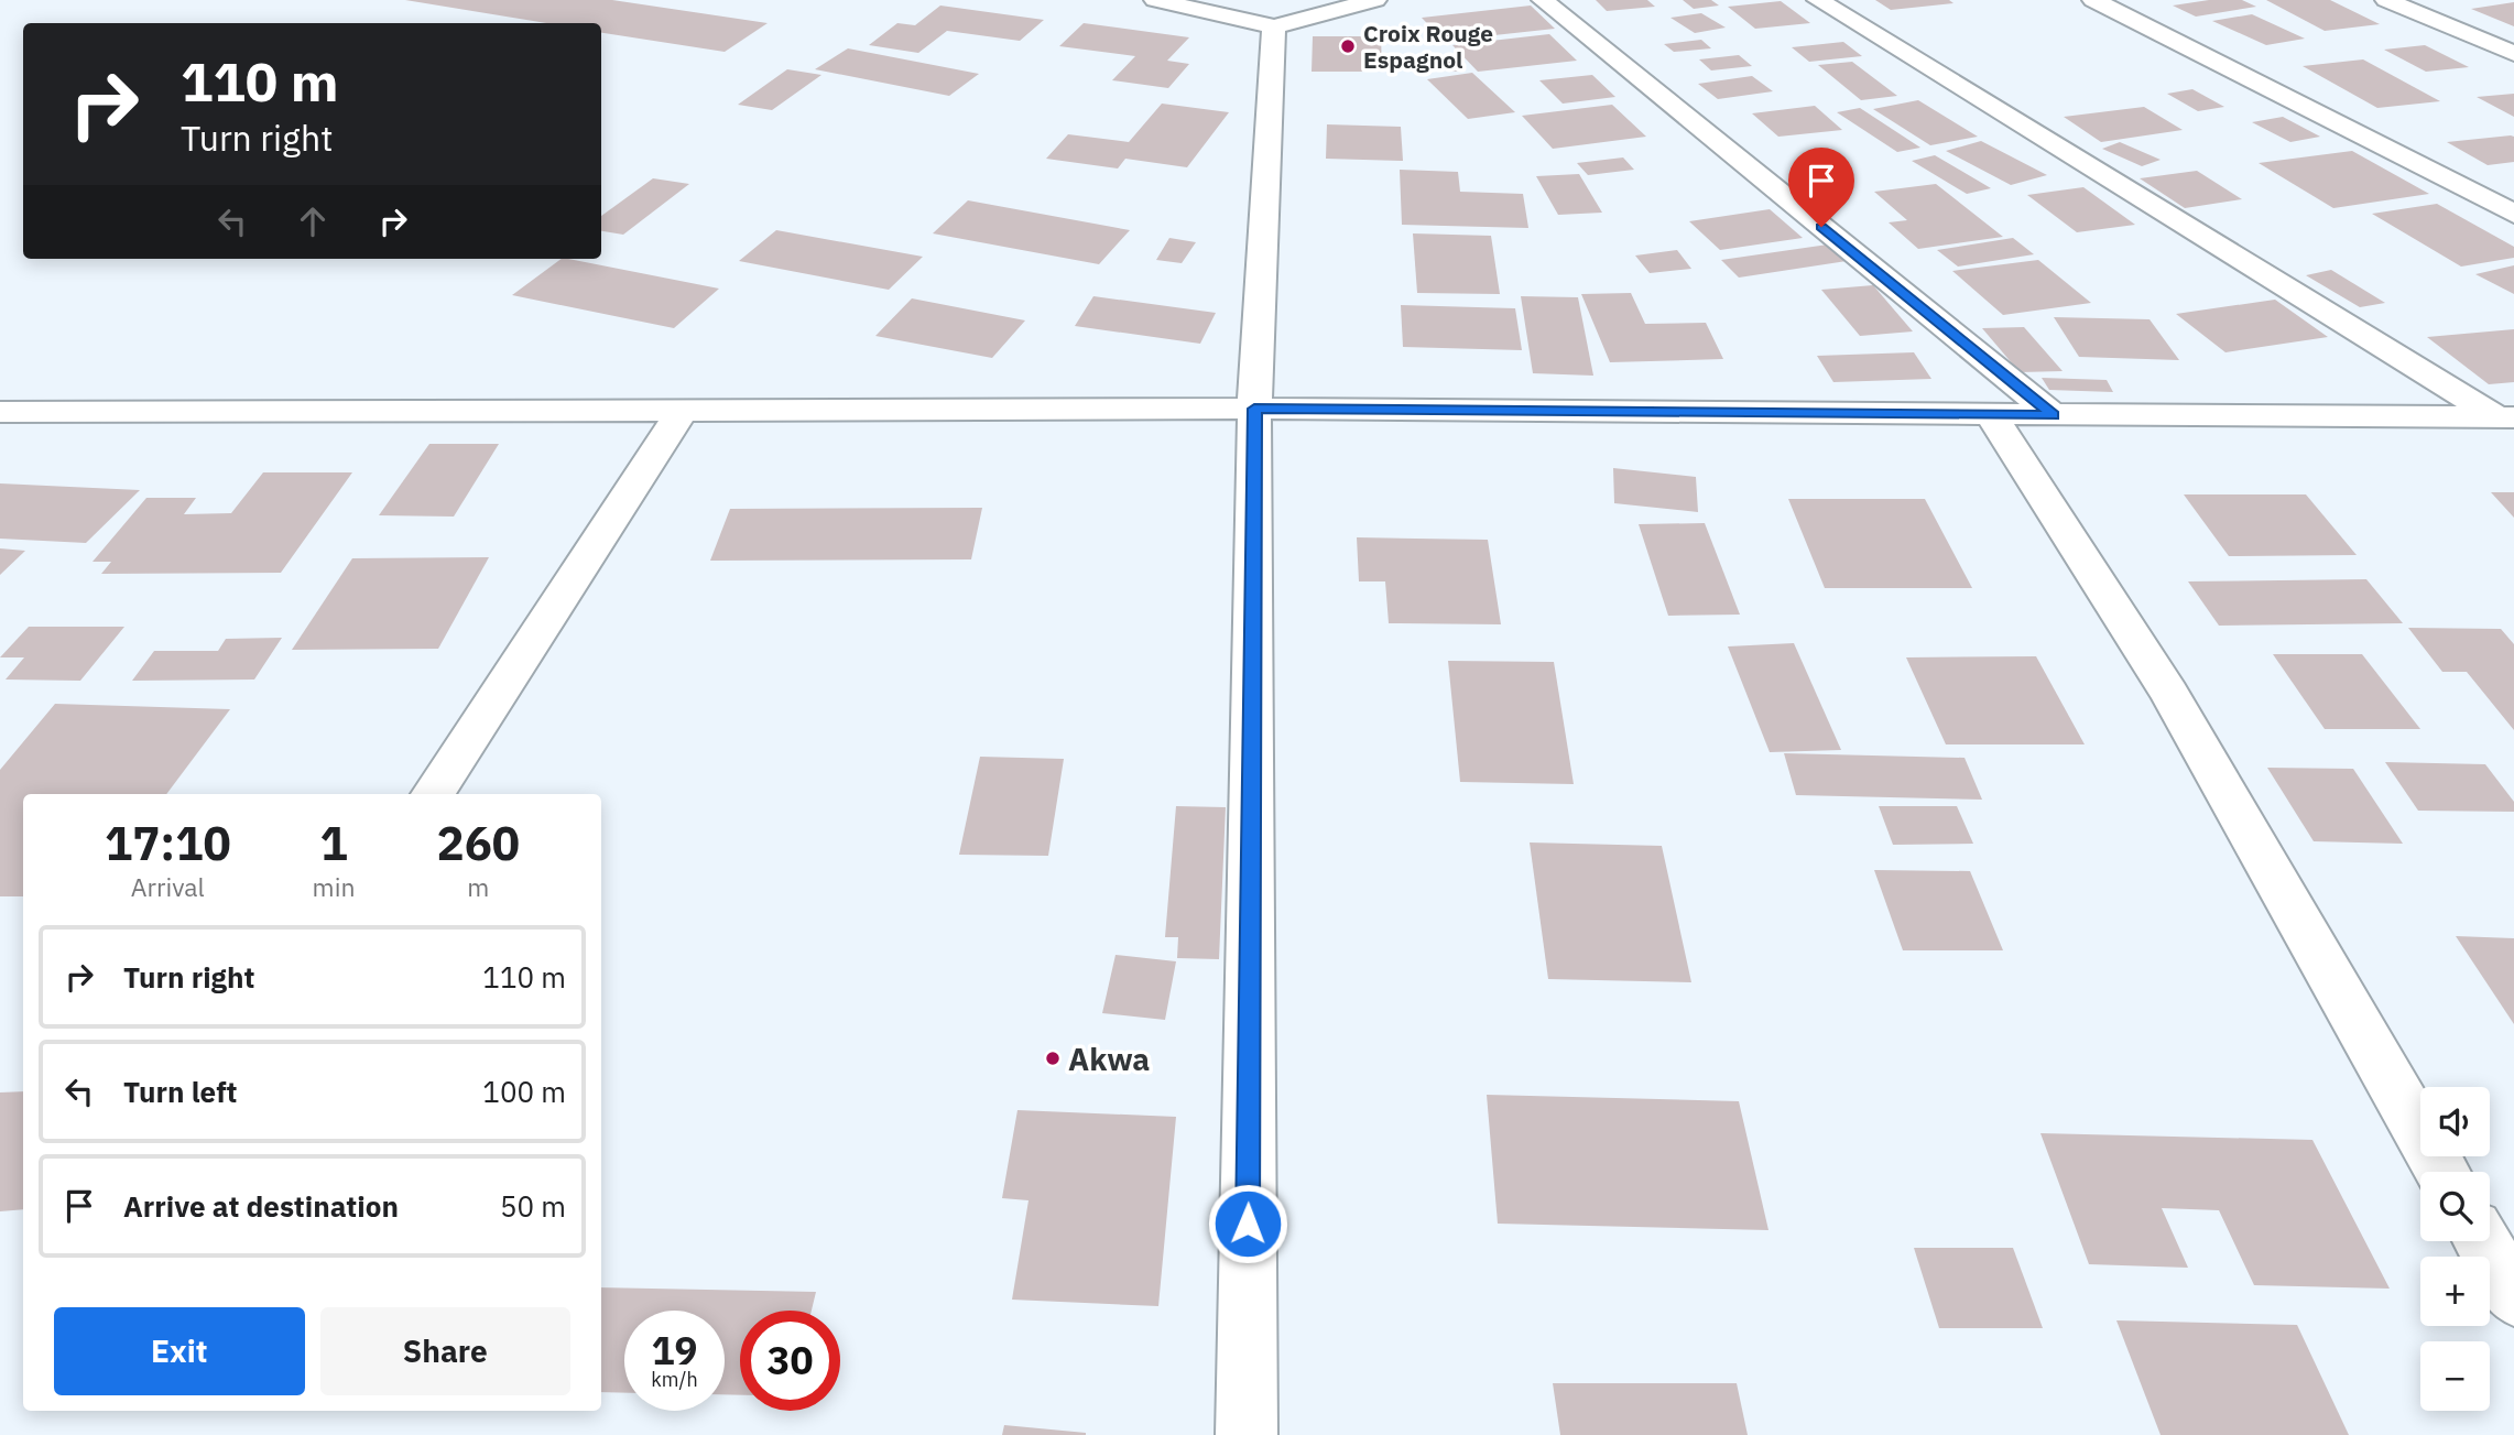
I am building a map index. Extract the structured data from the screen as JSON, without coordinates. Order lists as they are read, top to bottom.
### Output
{
  "places": ["Croix Rouge Espagnol", "Akwa"],
  "page": {
    "turn": ["110 m", "Turn right"],
    "eta": [
      "17:10",
      "Arrival",
      "1",
      "min",
      "260",
      "m"
    ],
    "list": [
      {
        "name": "Turn right",
        "value": "110 m"
      },
      {
        "name": "Turn left",
        "value": "100 m"
      },
      {
        "name": "Arrive at destination",
        "value": "50 m"
      }
    ],
    "map_buttons": ["+", "−"],
    "buttons": ["Exit", "Share"],
    "speed": "19 km/h",
    "limit": "30"
  }
}
